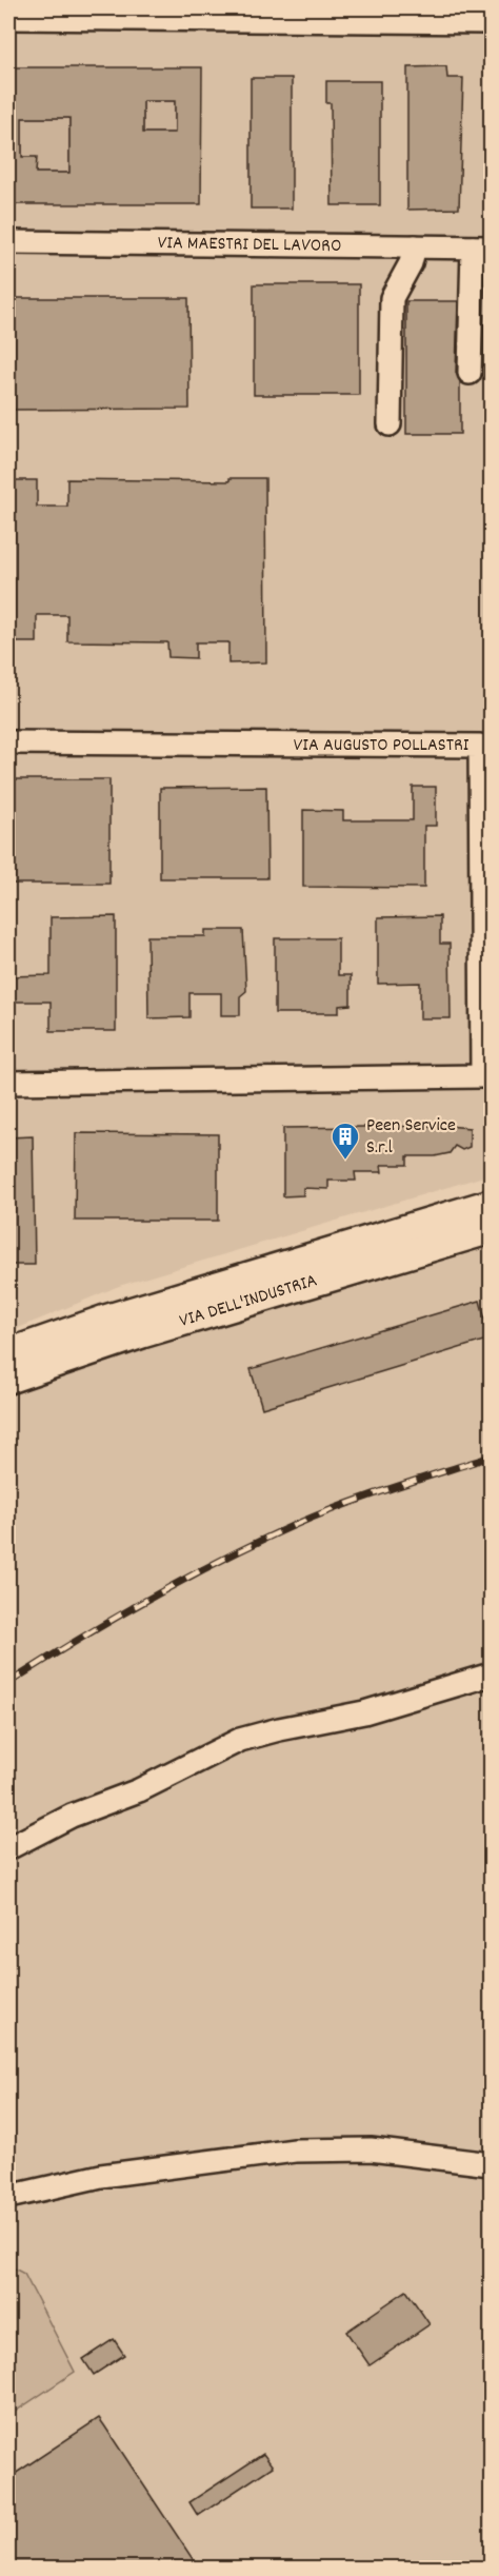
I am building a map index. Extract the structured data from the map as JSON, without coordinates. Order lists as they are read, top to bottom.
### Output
{
  "streets": {
    "main road": ["VIA DELL'INDUSTRIA"],
    "street": ["VIA MAESTRI DEL LAVORO", "VIA AUGUSTO POLLASTRI"]
  },
  "places": {
    "building": ["Peen Service S.r.l"]
  }
}
